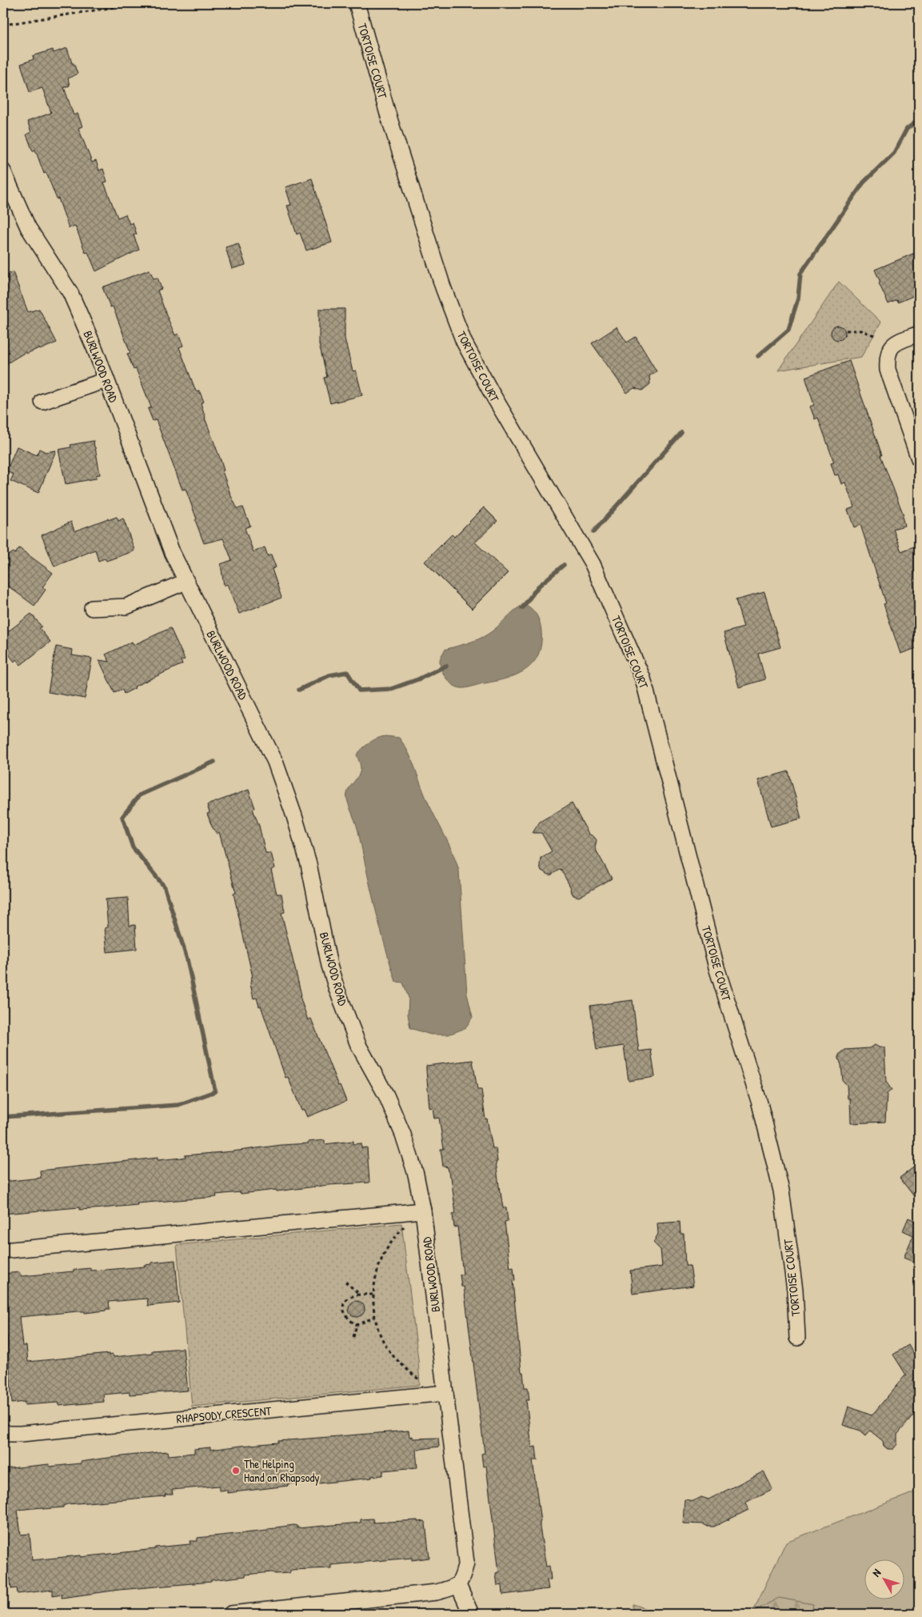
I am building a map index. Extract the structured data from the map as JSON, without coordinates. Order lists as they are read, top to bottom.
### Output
{
  "streets": {
    "street": ["TORTOISE COURT", "BURLWOOD ROAD", "RHAPSODY CRESCENT"]
  },
  "crossings": [
    ["BURLWOOD ROAD", "RHAPSODY CRESCENT"]
  ],
  "places": ["The Helping Hand on Rhapsody"],
  "north": "top left"
}
